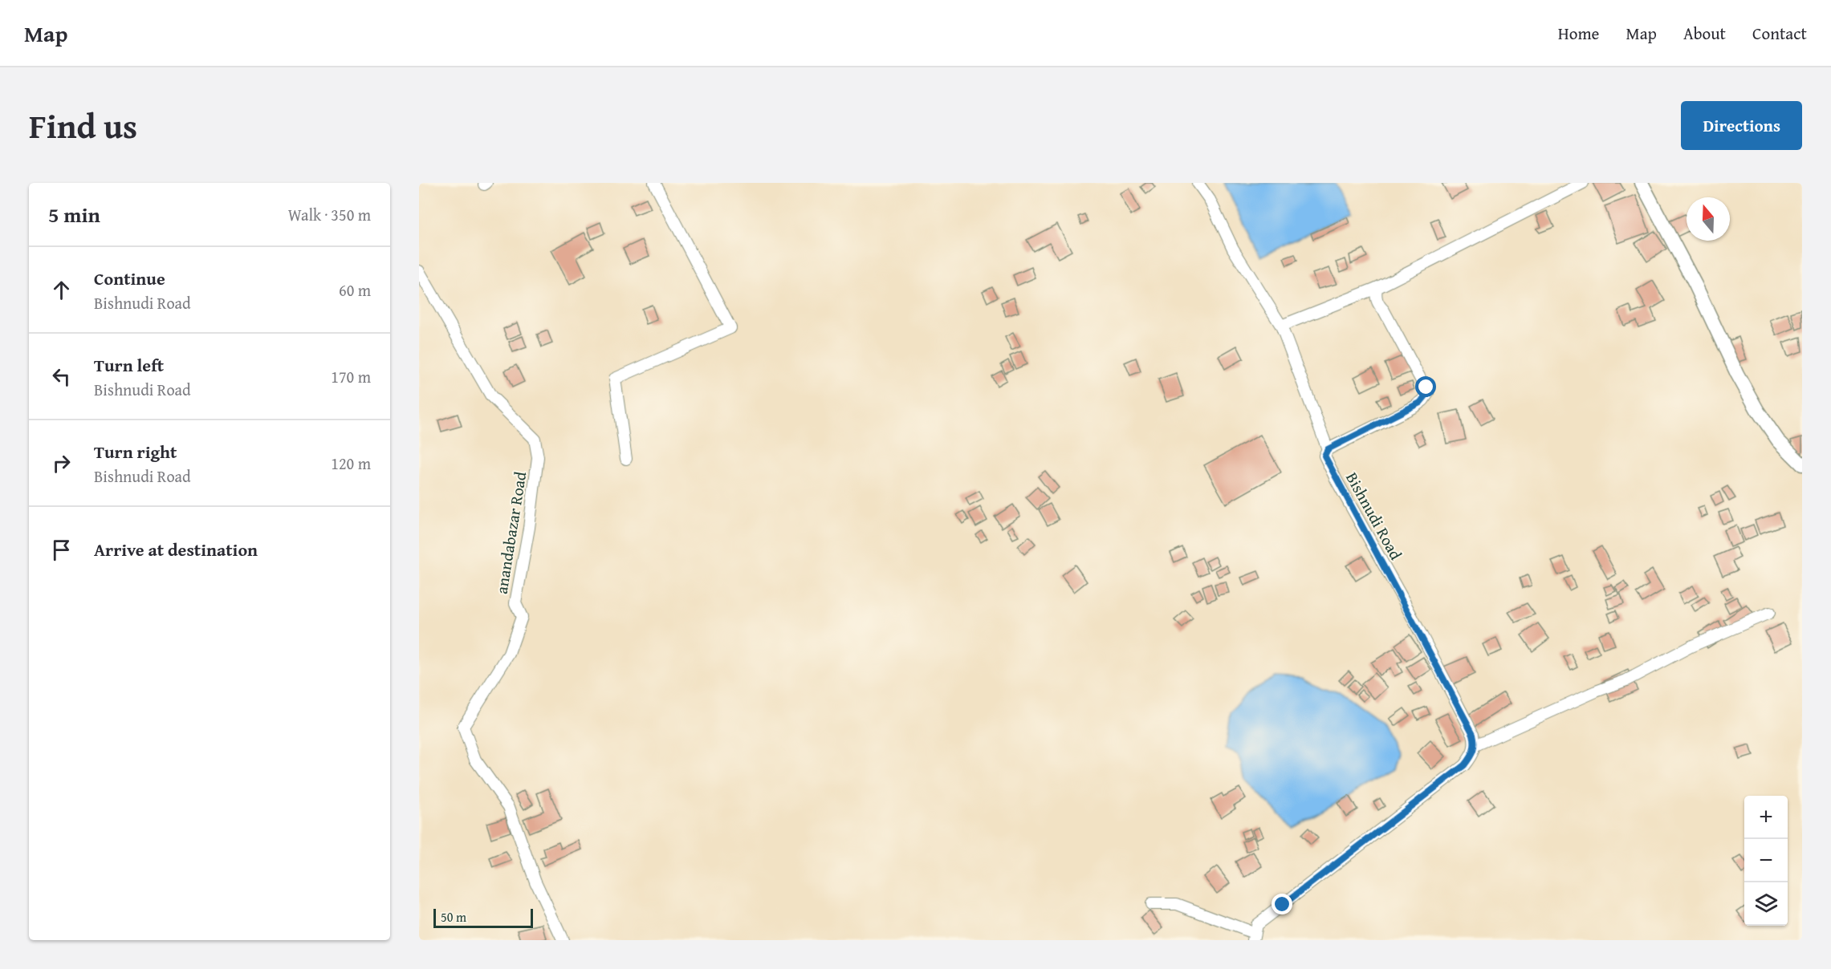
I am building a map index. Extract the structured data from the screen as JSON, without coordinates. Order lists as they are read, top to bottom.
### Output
{
  "streets": {
    "street": ["Bishnudi Road", "anandabazar Road"]
  },
  "scale_bar": "50 m",
  "north": "top",
  "page": {
    "header": "Map",
    "nav": [
      "Home",
      "Map",
      "About",
      "Contact"
    ],
    "title": "Find us",
    "buttons": "Directions",
    "heading": ["5 min", "Walk · 350 m"],
    "list": [
      ["Continue", "Bishnudi Road", "60 m"],
      ["Turn left", "Bishnudi Road", "170 m"],
      ["Turn right", "Bishnudi Road", "120 m"],
      "Arrive at destination"
    ],
    "map_buttons": ["+", "−"],
    "scale": "50 m"
  }
}
